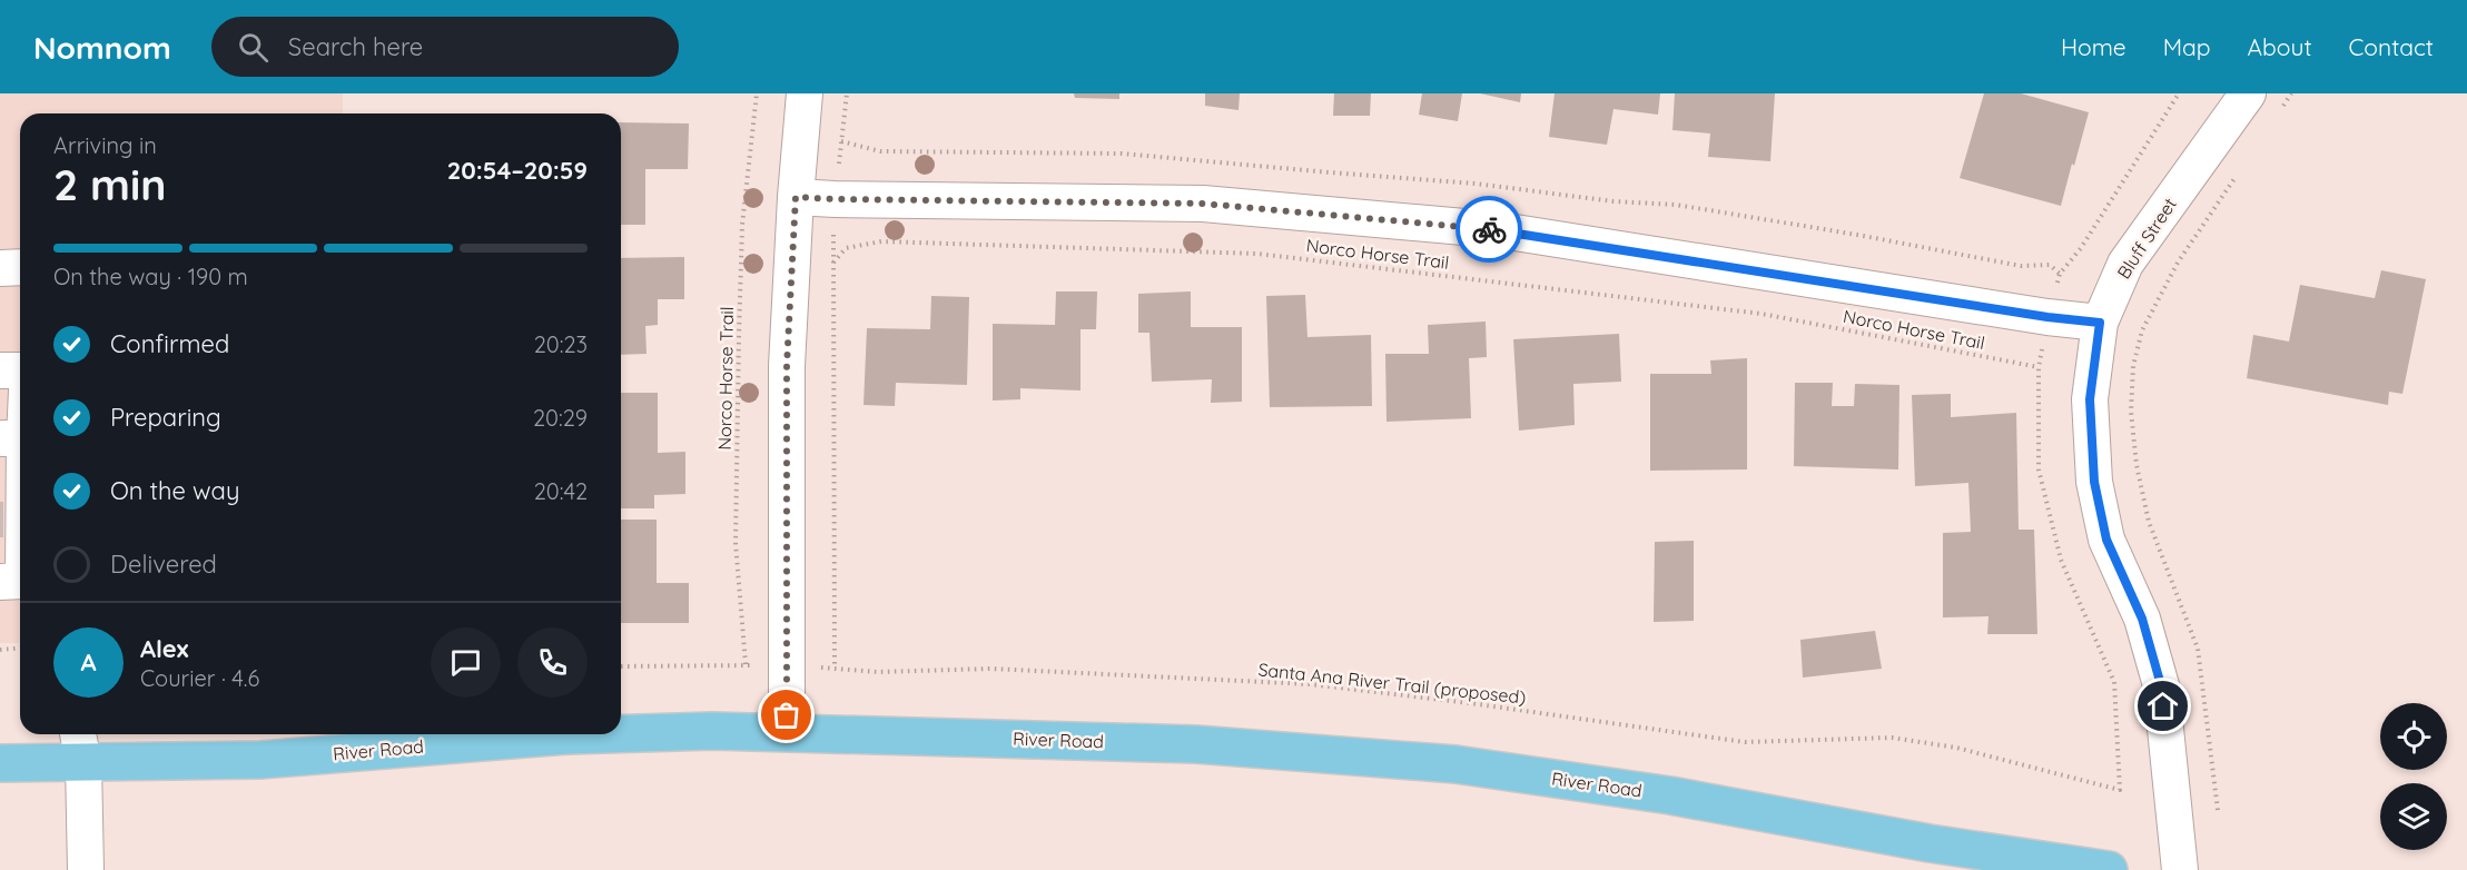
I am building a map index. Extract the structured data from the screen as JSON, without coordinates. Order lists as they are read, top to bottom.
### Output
{
  "streets": {
    "main road": ["River Road"],
    "street": ["Bluff Street"],
    "path": ["Norco Horse Trail", "Santa Ana River Trail (proposed)"]
  },
  "crossings": [
    ["Norco Horse Trail", "Santa Ana River Trail (proposed)"]
  ],
  "page": {
    "header": "Nomnom",
    "search": "Search here",
    "nav": [
      "Home",
      "Map",
      "About",
      "Contact"
    ],
    "heading": ["2 min", "Arriving in", "20:54–20:59"],
    "panel": ["Alex", "Courier · 4.6"],
    "bar": "On the way · 190 m",
    "list": [
      ["Confirmed", "20:23"],
      ["Preparing", "20:29"],
      ["On the way", "20:42"],
      "Delivered"
    ],
    "round": "A"
  }
}
